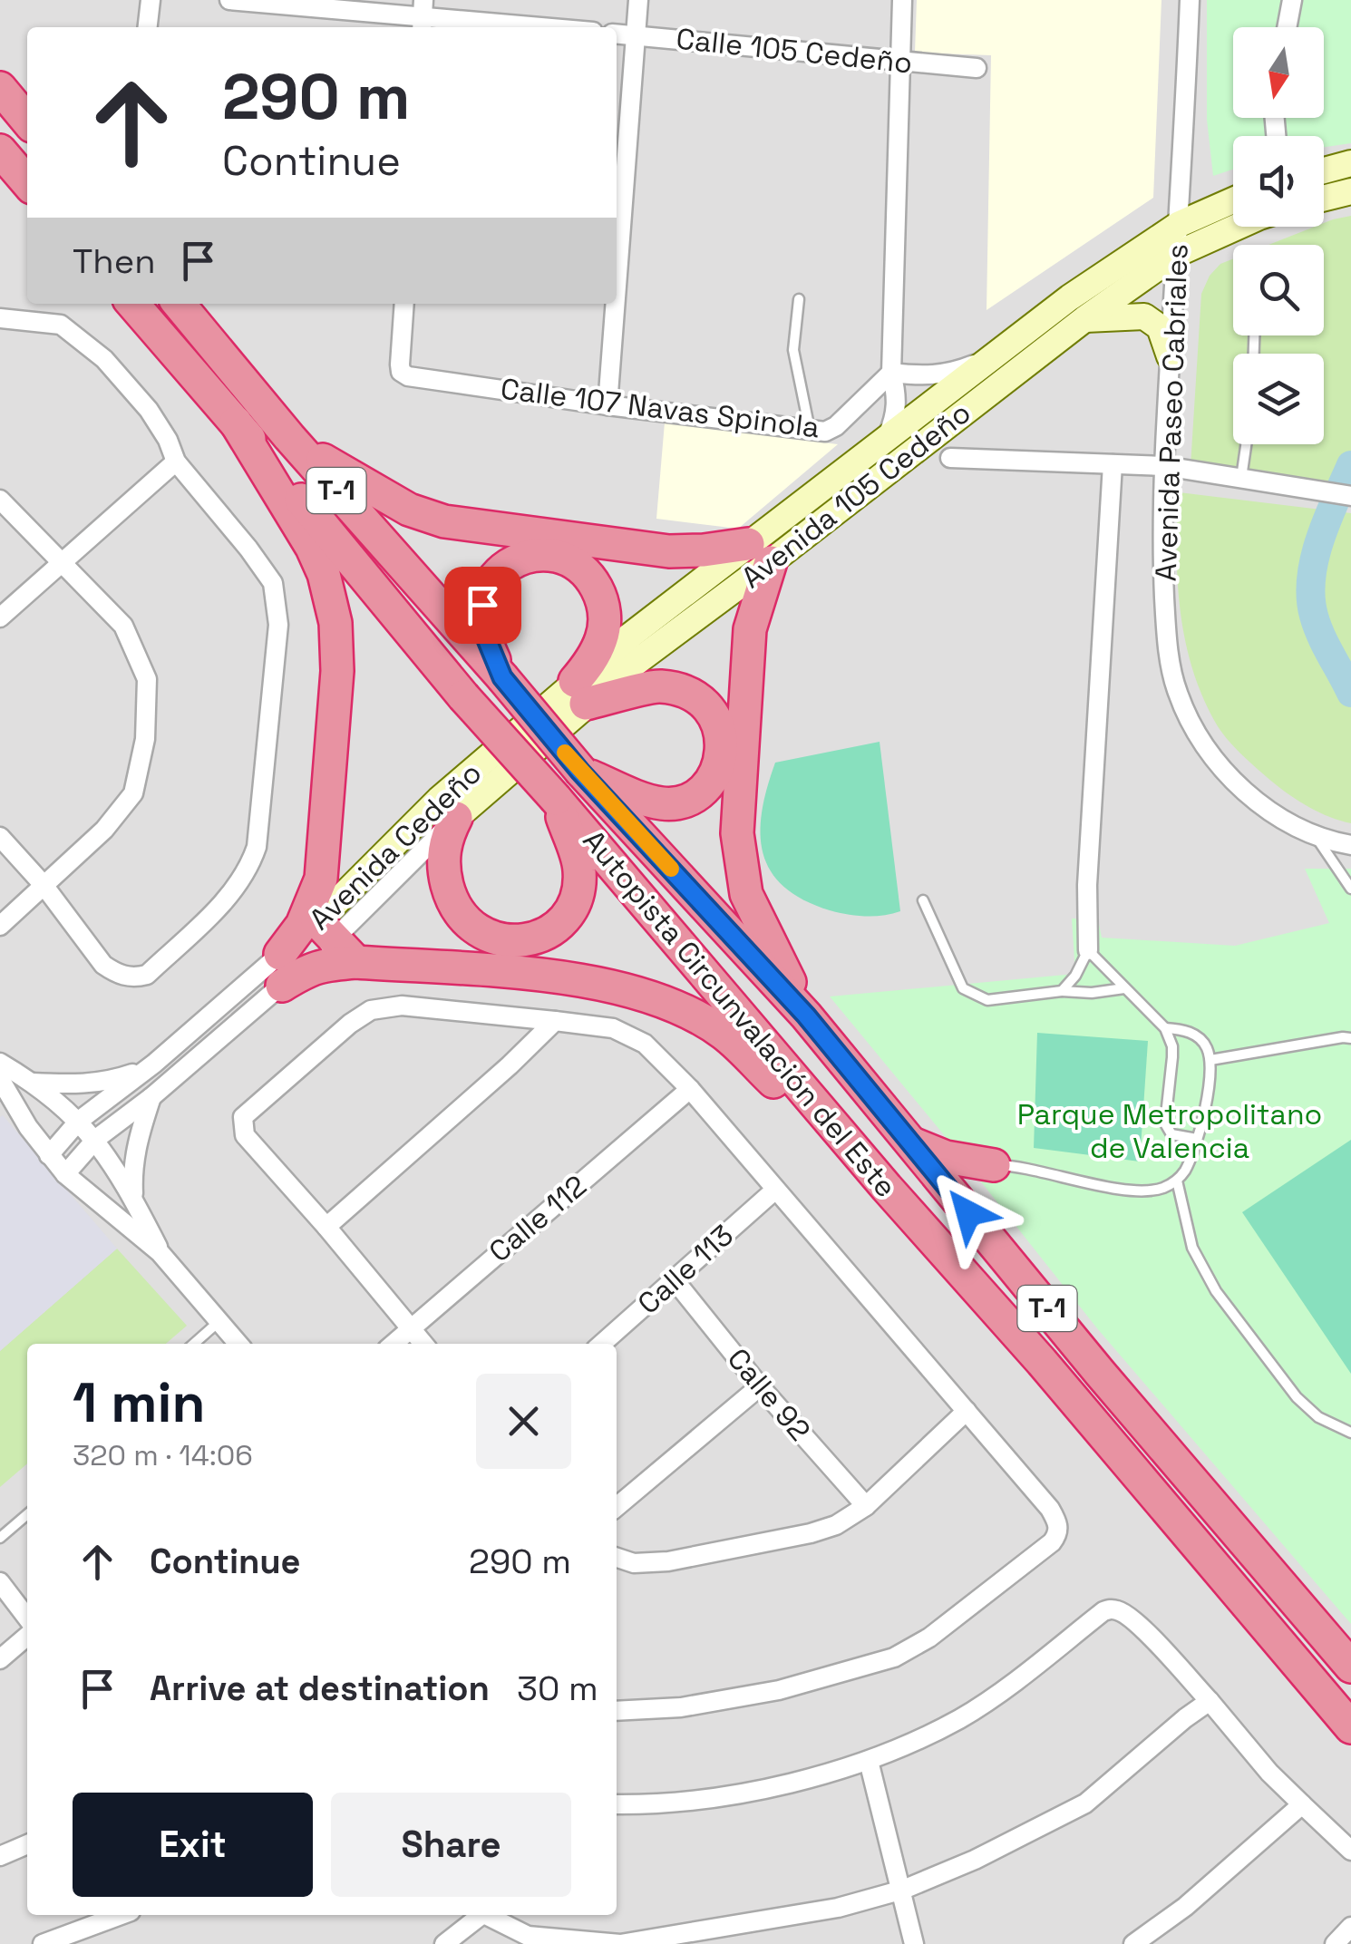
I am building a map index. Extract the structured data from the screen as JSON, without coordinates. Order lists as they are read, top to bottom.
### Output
{
  "streets": {
    "highway": ["T-1", "Autopista Circunvalación del Este"],
    "main road": ["Avenida 105 Cedeño", "Avenida Cedeño"],
    "street": [
      "Calle 105 Cedeño",
      "Calle 107 Navas Spinola",
      "Avenida Paseo Cabriales",
      "Calle 112",
      "Calle 113",
      "Calle 92"
    ]
  },
  "crossings": [
    ["Avenida Paseo Cabriales", "Avenida 105 Cedeño"],
    ["Avenida 105 Cedeño", "Avenida Cedeño"],
    ["Calle 113", "Calle 92"]
  ],
  "parks": ["Parque Metropolitano de Valencia"],
  "north": "bottom",
  "page": {
    "turn": ["290 m", "Continue"],
    "then": "Then",
    "heading": ["1 min", "320 m · 14:06"],
    "list": [
      {
        "name": "Continue",
        "value": "290 m"
      },
      {
        "name": "Arrive at destination",
        "value": "30 m"
      }
    ],
    "buttons": ["Exit", "Share"]
  }
}
